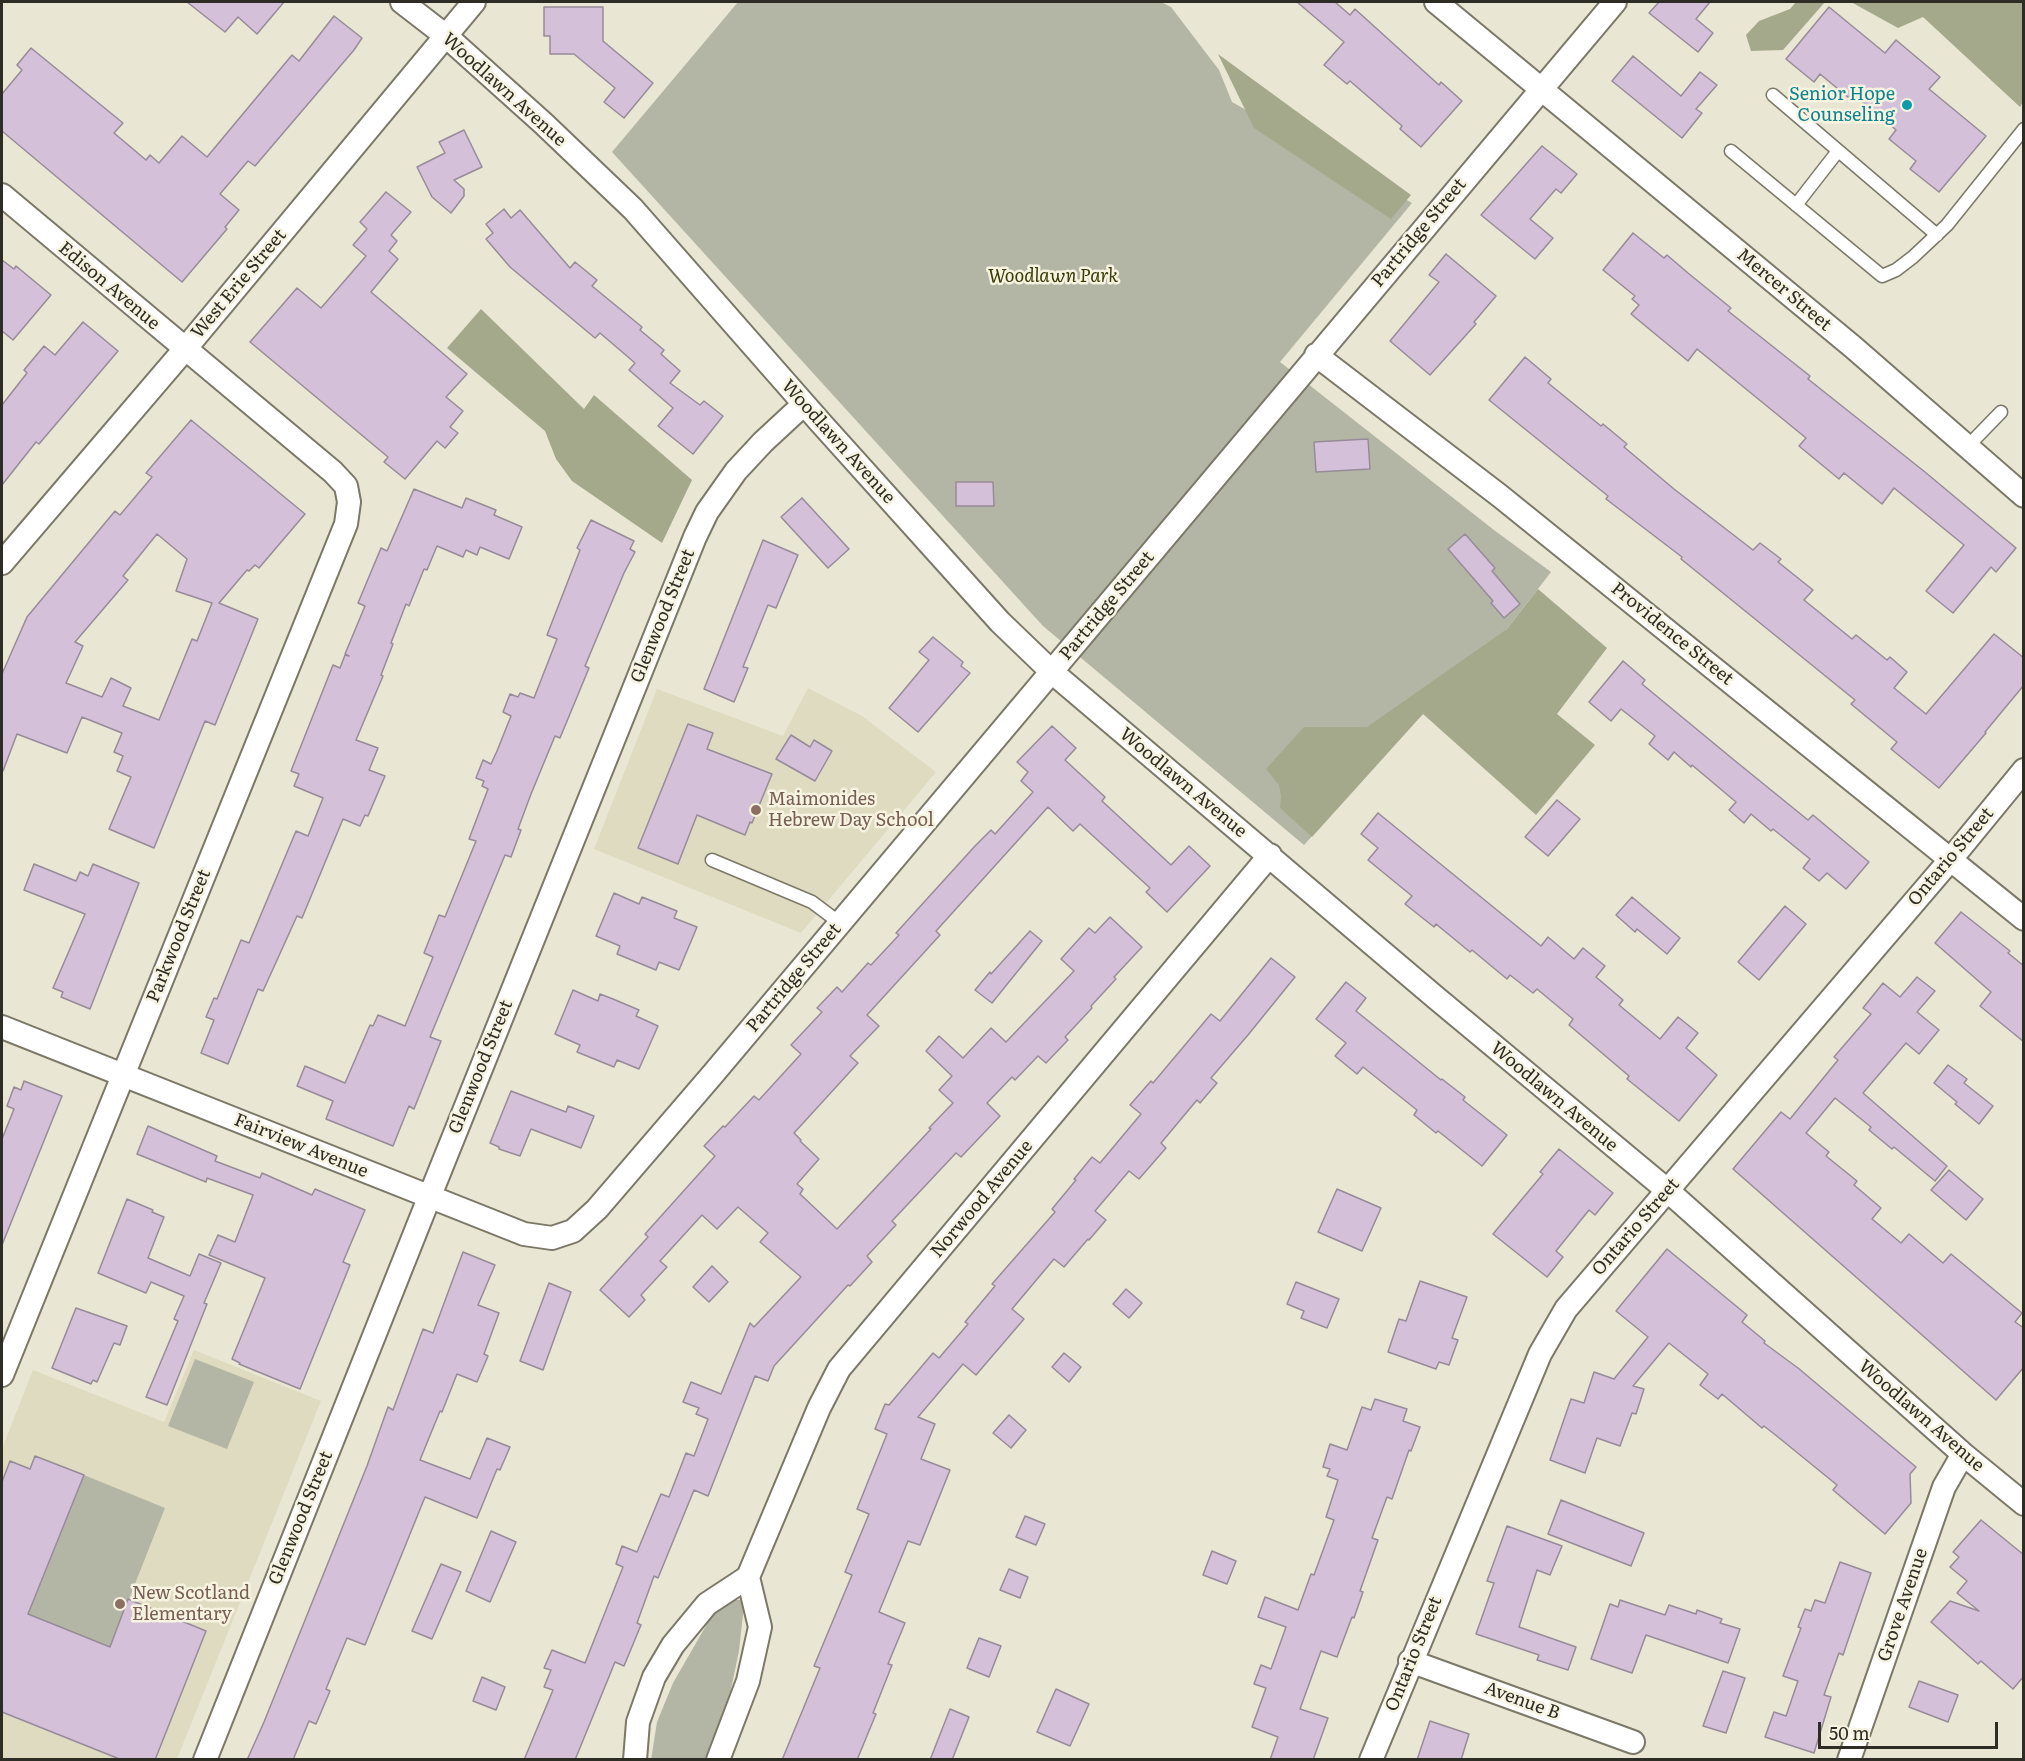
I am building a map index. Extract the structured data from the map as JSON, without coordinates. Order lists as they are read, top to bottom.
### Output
{
  "streets": {
    "street": [
      "Woodlawn Avenue",
      "Partridge Street",
      "West Erie Street",
      "Edison Avenue",
      "Mercer Street",
      "Glenwood Street",
      "Providence Street",
      "Ontario Street",
      "Parkwood Street",
      "Fairview Avenue",
      "Norwood Avenue",
      "Grove Avenue",
      "Avenue B"
    ]
  },
  "crossings": [
    ["Woodlawn Avenue", "Partridge Street"],
    ["Woodlawn Avenue", "West Erie Street"],
    ["Woodlawn Avenue", "Glenwood Street"],
    ["Woodlawn Avenue", "Ontario Street"],
    ["Woodlawn Avenue", "Norwood Avenue"],
    ["Woodlawn Avenue", "Grove Avenue"],
    ["Partridge Street", "Mercer Street"],
    ["Partridge Street", "Providence Street"],
    ["Partridge Street", "Fairview Avenue"],
    ["West Erie Street", "Edison Avenue"],
    ["Edison Avenue", "Parkwood Street"],
    ["Glenwood Street", "Fairview Avenue"],
    ["Providence Street", "Ontario Street"],
    ["Ontario Street", "Avenue B"],
    ["Parkwood Street", "Fairview Avenue"]
  ],
  "parks": ["Woodlawn Park"],
  "places": ["Senior Hope Counseling", "Maimonides Hebrew Day School", "New Scotland Elementary"],
  "scale_bar": "50 m"
}
